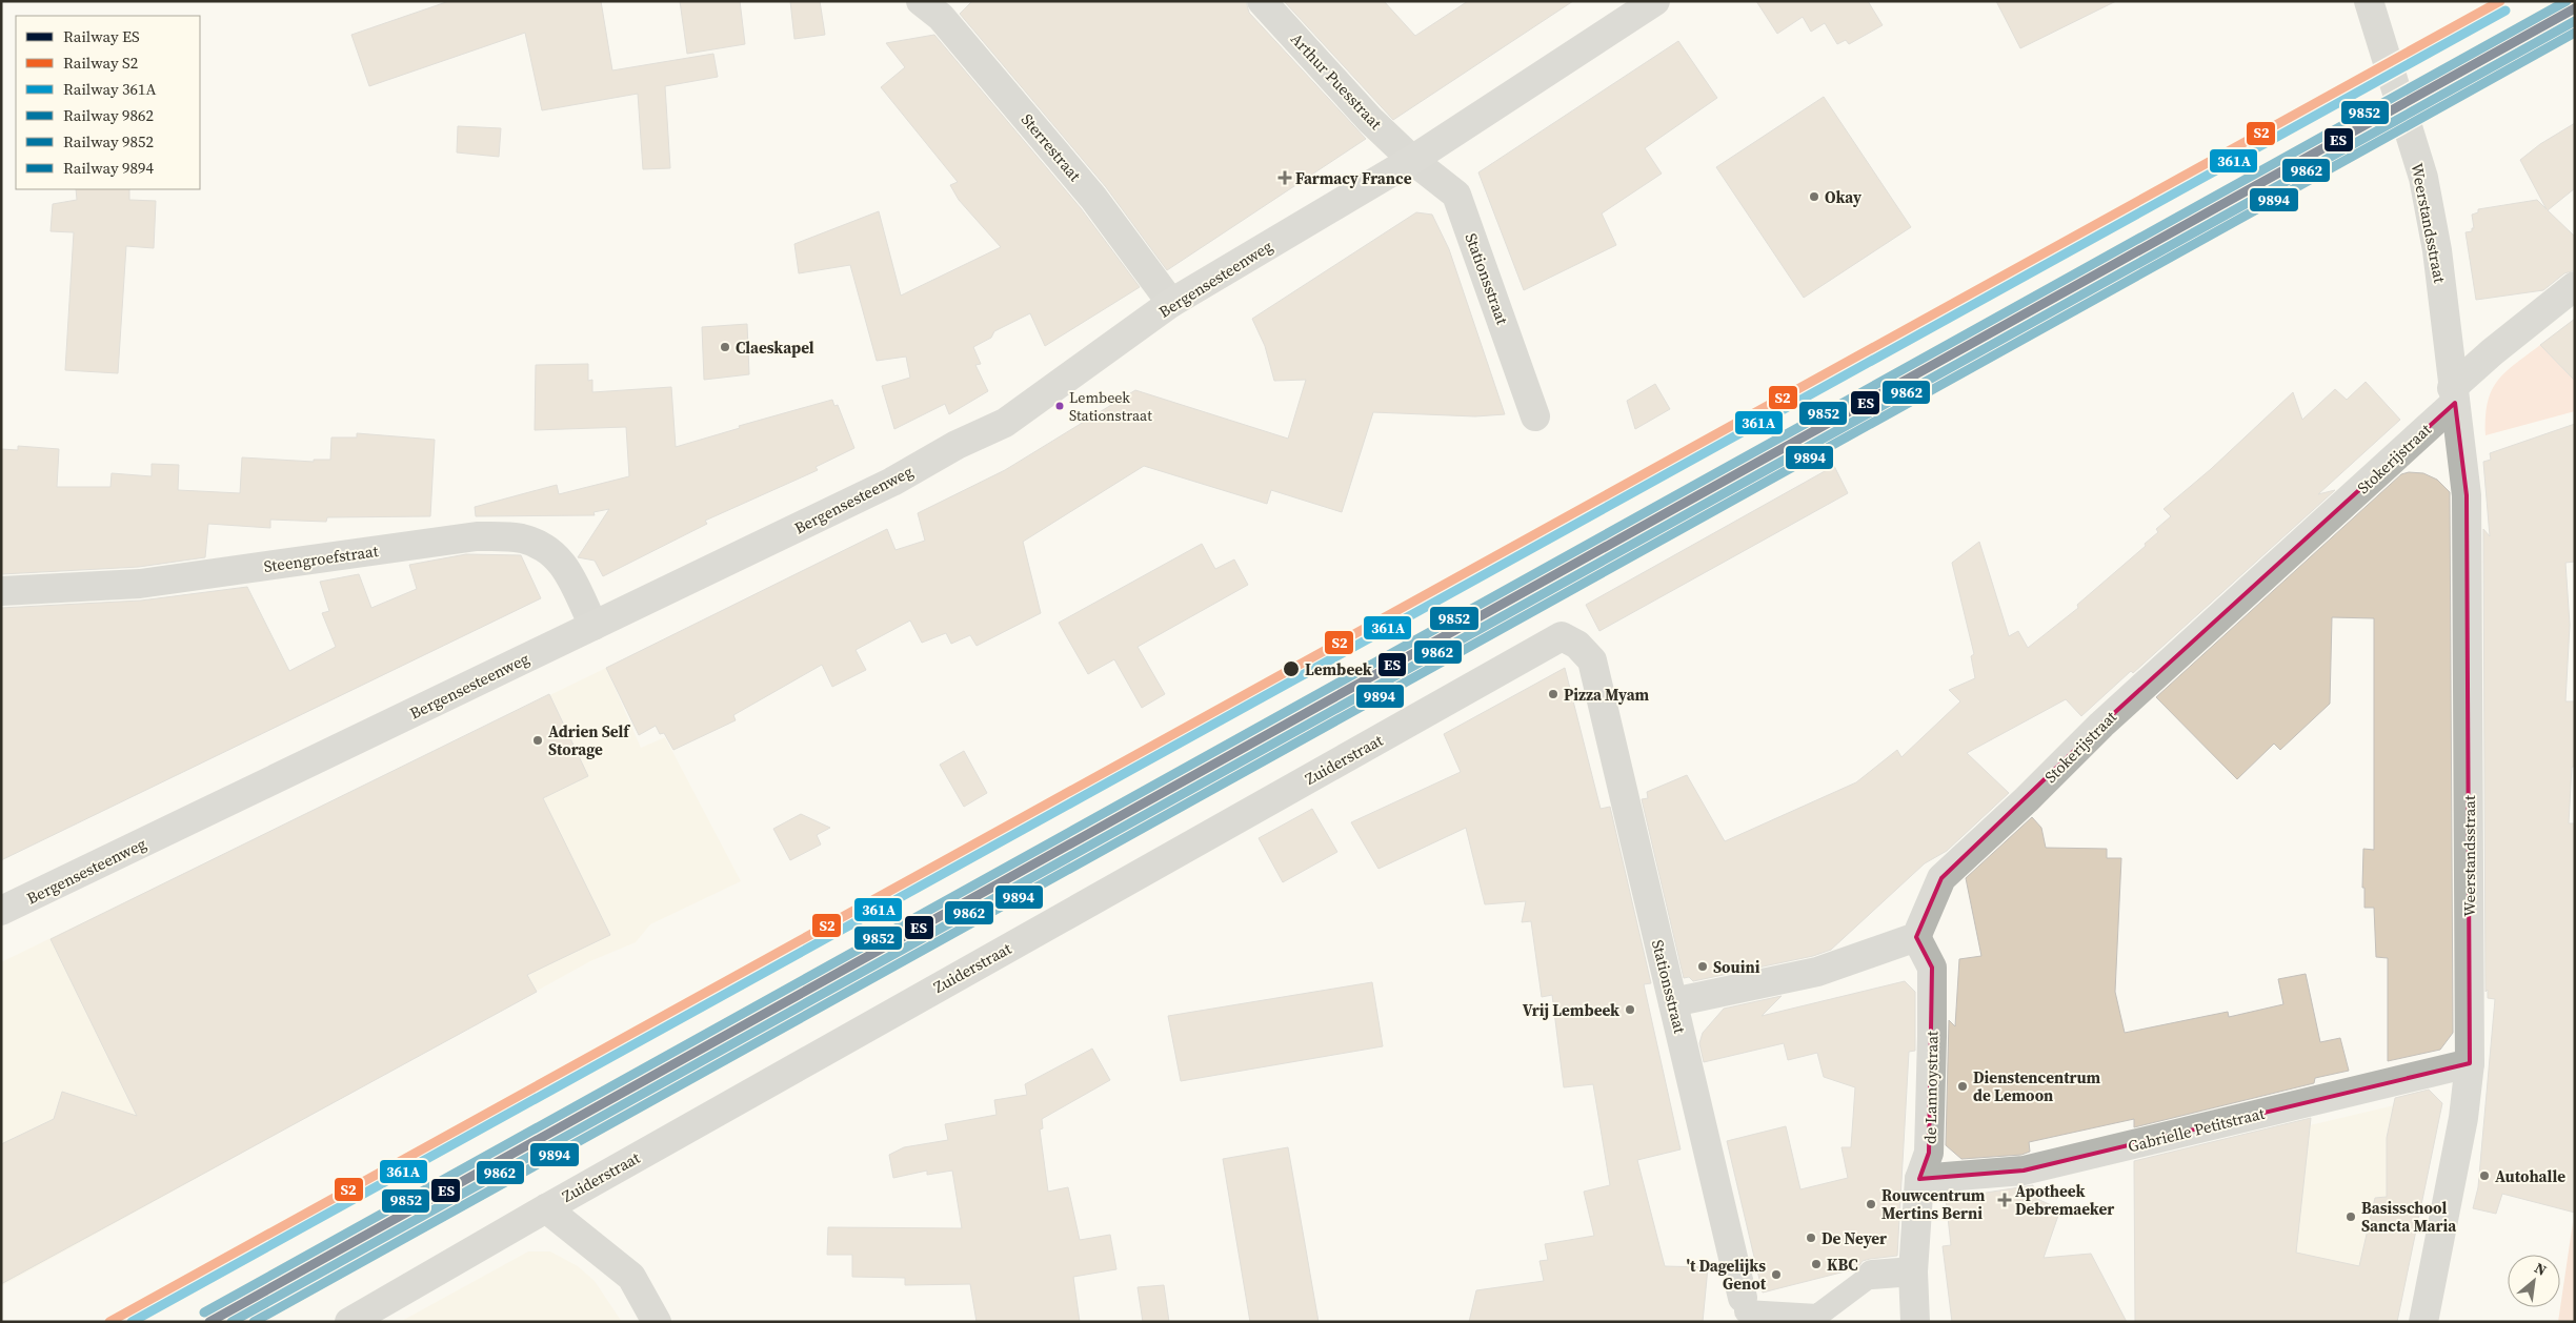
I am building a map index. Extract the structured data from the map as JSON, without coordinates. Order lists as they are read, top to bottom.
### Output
{
  "streets": {
    "main road": ["Bergensesteenweg"],
    "street": [
      "Arthur Puesstraat",
      "Sterrestraat",
      "Weerstandsstraat",
      "Stationsstraat",
      "Stokerijstraat",
      "Steengroefstraat",
      "Zuiderstraat",
      "de Lannoystraat",
      "Gabrielle Petitstraat"
    ]
  },
  "crossings": [
    ["Arthur Puesstraat", "Bergensesteenweg"],
    ["Arthur Puesstraat", "Stationsstraat"],
    ["Sterrestraat", "Bergensesteenweg"],
    ["Weerstandsstraat", "Stokerijstraat"],
    ["Weerstandsstraat", "Gabrielle Petitstraat"],
    ["Bergensesteenweg", "Stationsstraat"],
    ["Bergensesteenweg", "Steengroefstraat"],
    ["Stationsstraat", "Zuiderstraat"],
    ["Stokerijstraat", "de Lannoystraat"],
    ["de Lannoystraat", "Gabrielle Petitstraat"]
  ],
  "places": {
    "health": ["Farmacy France", "Apotheek Debremaeker"],
    "other": [
      "Okay",
      "Claeskapel",
      "Lembeek Stationstraat",
      "Lembeek",
      "Pizza Myam",
      "Adrien Self Storage",
      "Souini",
      "Vrij Lembeek",
      "Dienstencentrum de Lemoon",
      "Autohalle",
      "Rouwcentrum Mertins Berni",
      "Basisschool Sancta Maria",
      "De Neyer",
      "KBC",
      "'t Dagelijks Genot"
    ]
  },
  "lines": [
    "rail line S2",
    "rail line 9852",
    "rail line ES",
    "rail line 361A",
    "rail line 9862",
    "rail line 9894"
  ],
  "legend": [
    "Railway ES",
    "Railway S2",
    "Railway 361A",
    "Railway 9862",
    "Railway 9852",
    "Railway 9894"
  ],
  "north": "top right"
}
